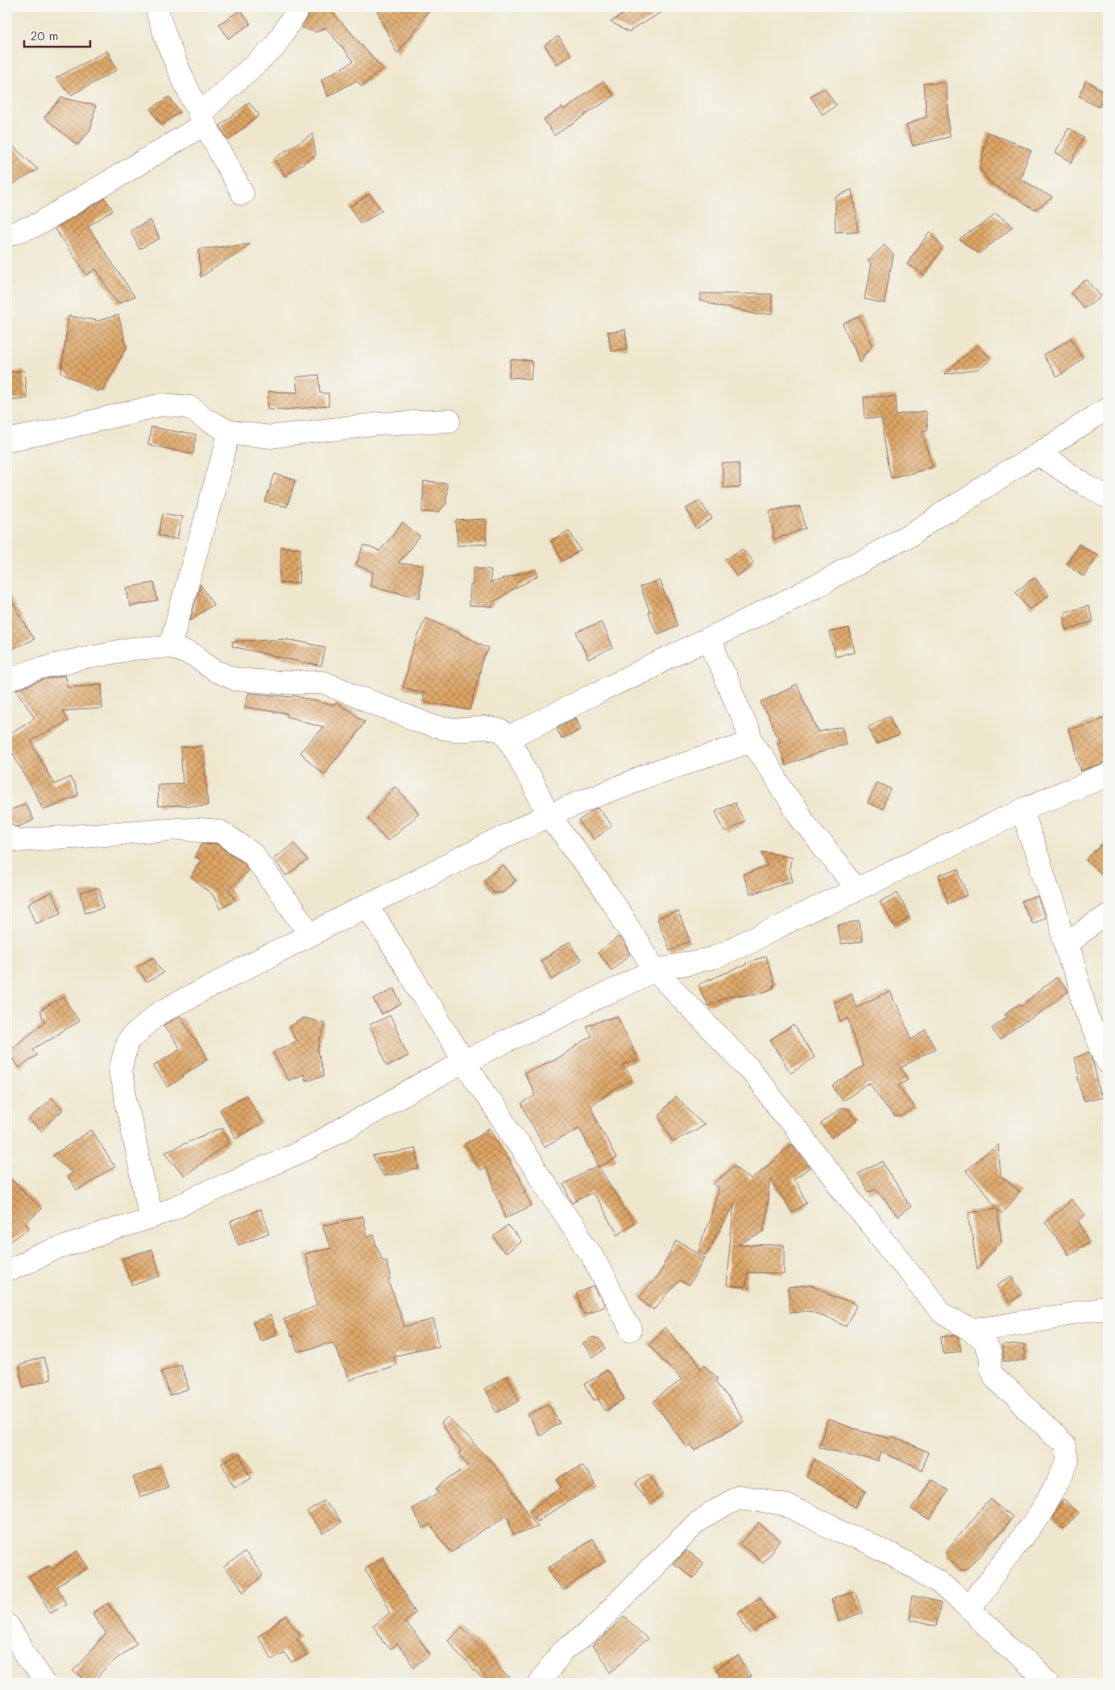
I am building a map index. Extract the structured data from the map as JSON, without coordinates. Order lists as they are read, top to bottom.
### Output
{
  "scale_bar": "20 m"
}
